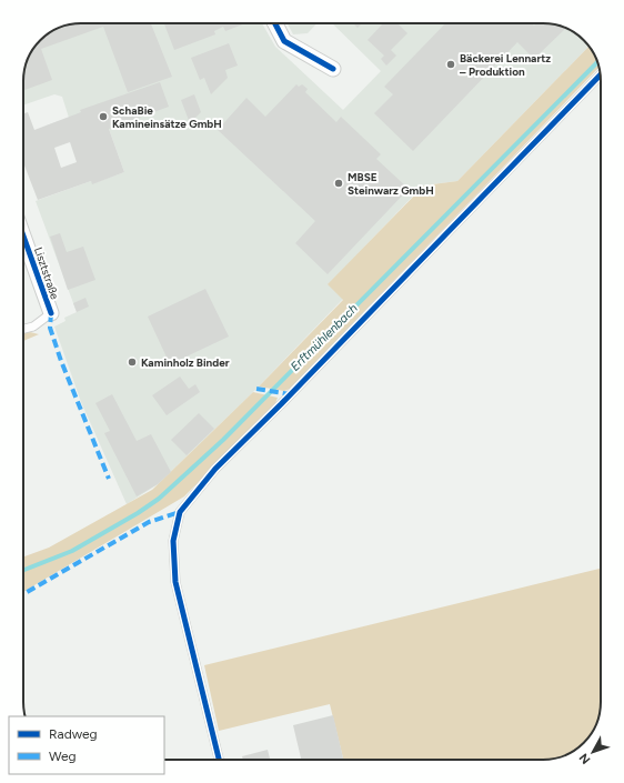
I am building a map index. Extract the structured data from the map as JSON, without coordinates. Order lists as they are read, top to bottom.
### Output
{
  "streets": {
    "street": ["Lisztstraße"]
  },
  "water": ["Erftmühlenbach"],
  "places": [
    "Bäckerei Lennartz – Produktion",
    "SchaBie Kamineinsätze GmbH",
    "MBSE Steinwarz GmbH",
    "Kaminholz Binder"
  ],
  "legend": ["Radweg", "Weg"],
  "north": "bottom left"
}
